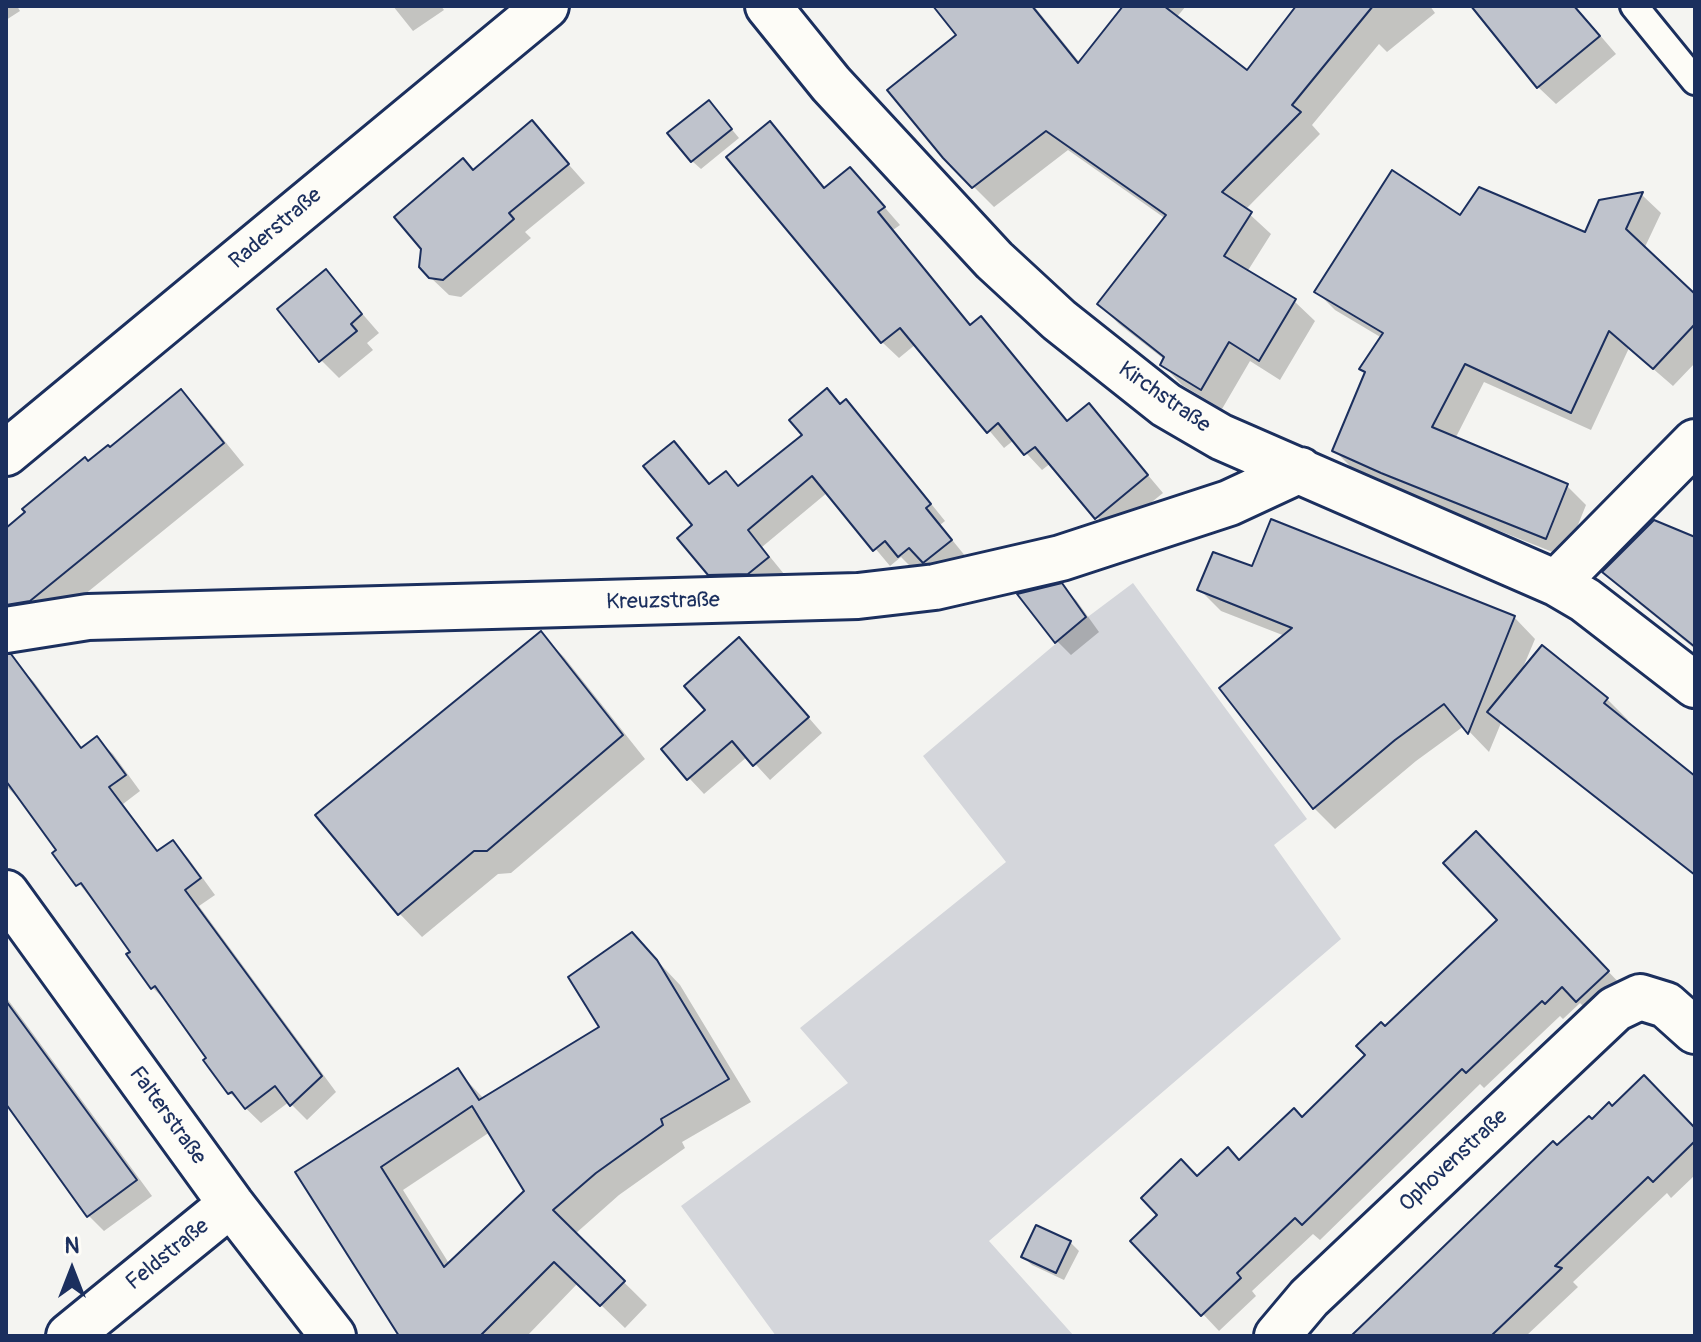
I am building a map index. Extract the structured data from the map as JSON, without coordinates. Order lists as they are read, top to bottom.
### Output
{
  "streets": {
    "street": [
      "Raderstraße",
      "Kirchstraße",
      "Kreuzstraße",
      "Falterstraße",
      "Ophovenstraße",
      "Feldstraße"
    ]
  },
  "crossings": [
    ["Kirchstraße", "Kreuzstraße"],
    ["Falterstraße", "Feldstraße"]
  ],
  "north": "top"
}
